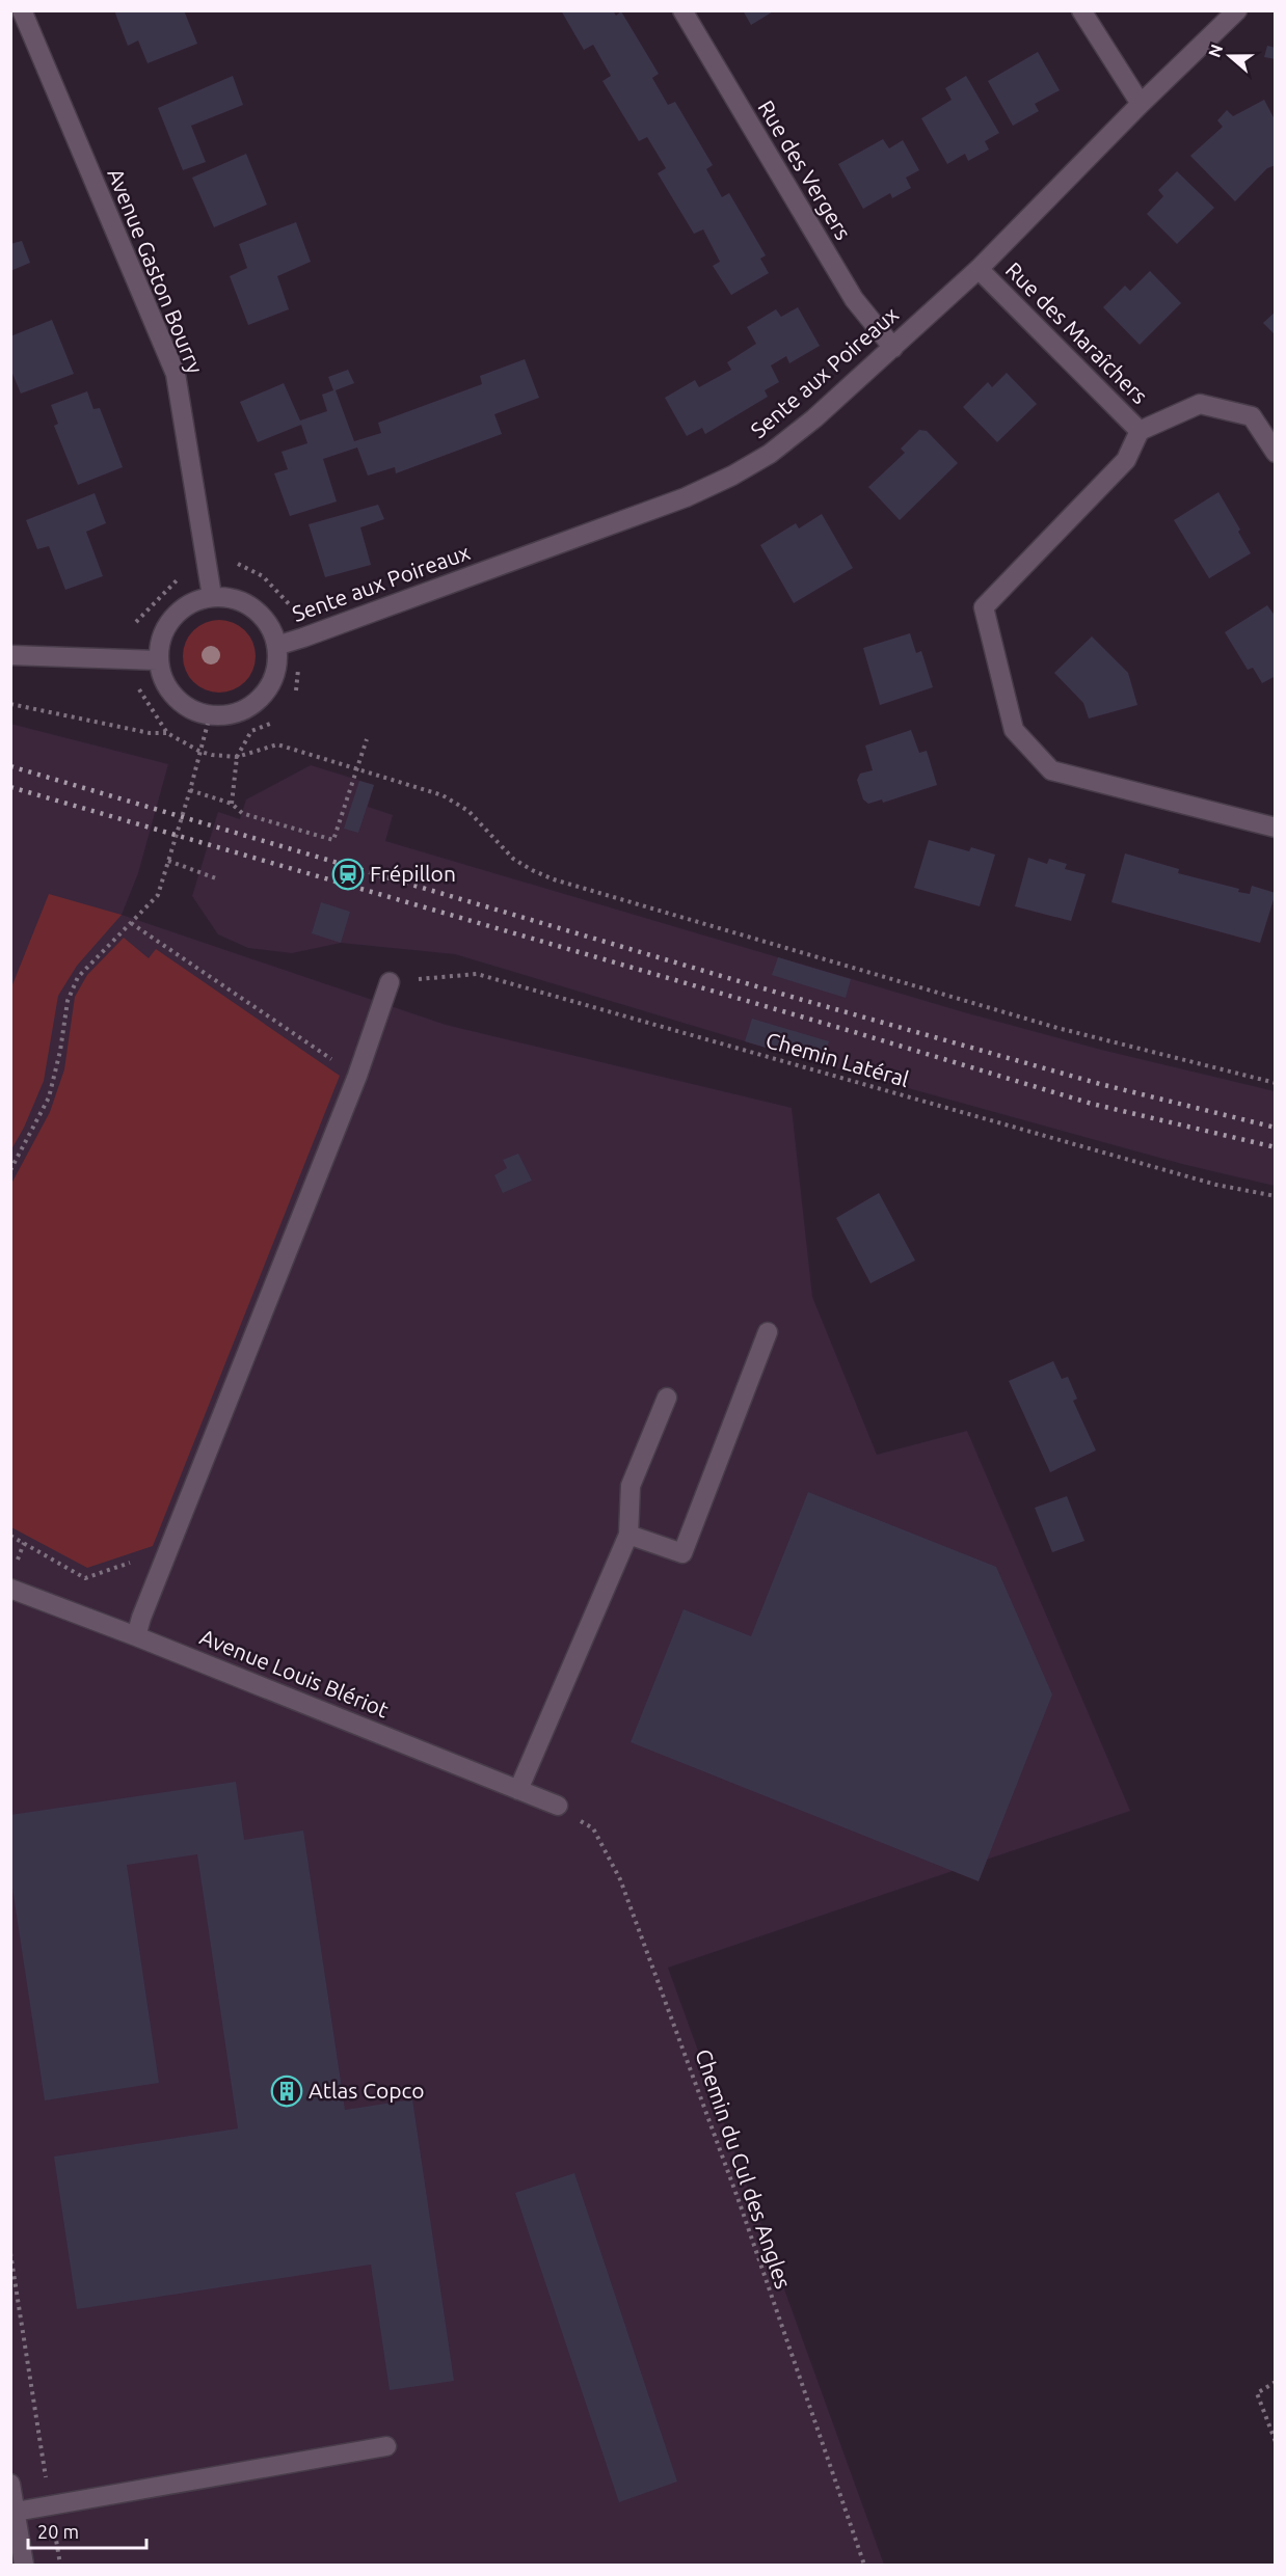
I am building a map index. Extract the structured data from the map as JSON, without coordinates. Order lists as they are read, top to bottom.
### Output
{
  "streets": {
    "street": [
      "Rue des Vergers",
      "Avenue Gaston Bourry",
      "Rue des Maraîchers",
      "Sente aux Poireaux",
      "Avenue Louis Blériot"
    ],
    "path": ["Chemin Latéral", "Chemin du Cul des Angles"]
  },
  "crossings": [
    ["Rue des Vergers", "Sente aux Poireaux"],
    ["Avenue Gaston Bourry", "Sente aux Poireaux"],
    ["Rue des Maraîchers", "Sente aux Poireaux"],
    ["Avenue Louis Blériot", "Chemin du Cul des Angles"]
  ],
  "places": {
    "station": ["Frépillon"],
    "building": ["Atlas Copco"]
  },
  "scale_bar": "20 m",
  "north": "left"
}
